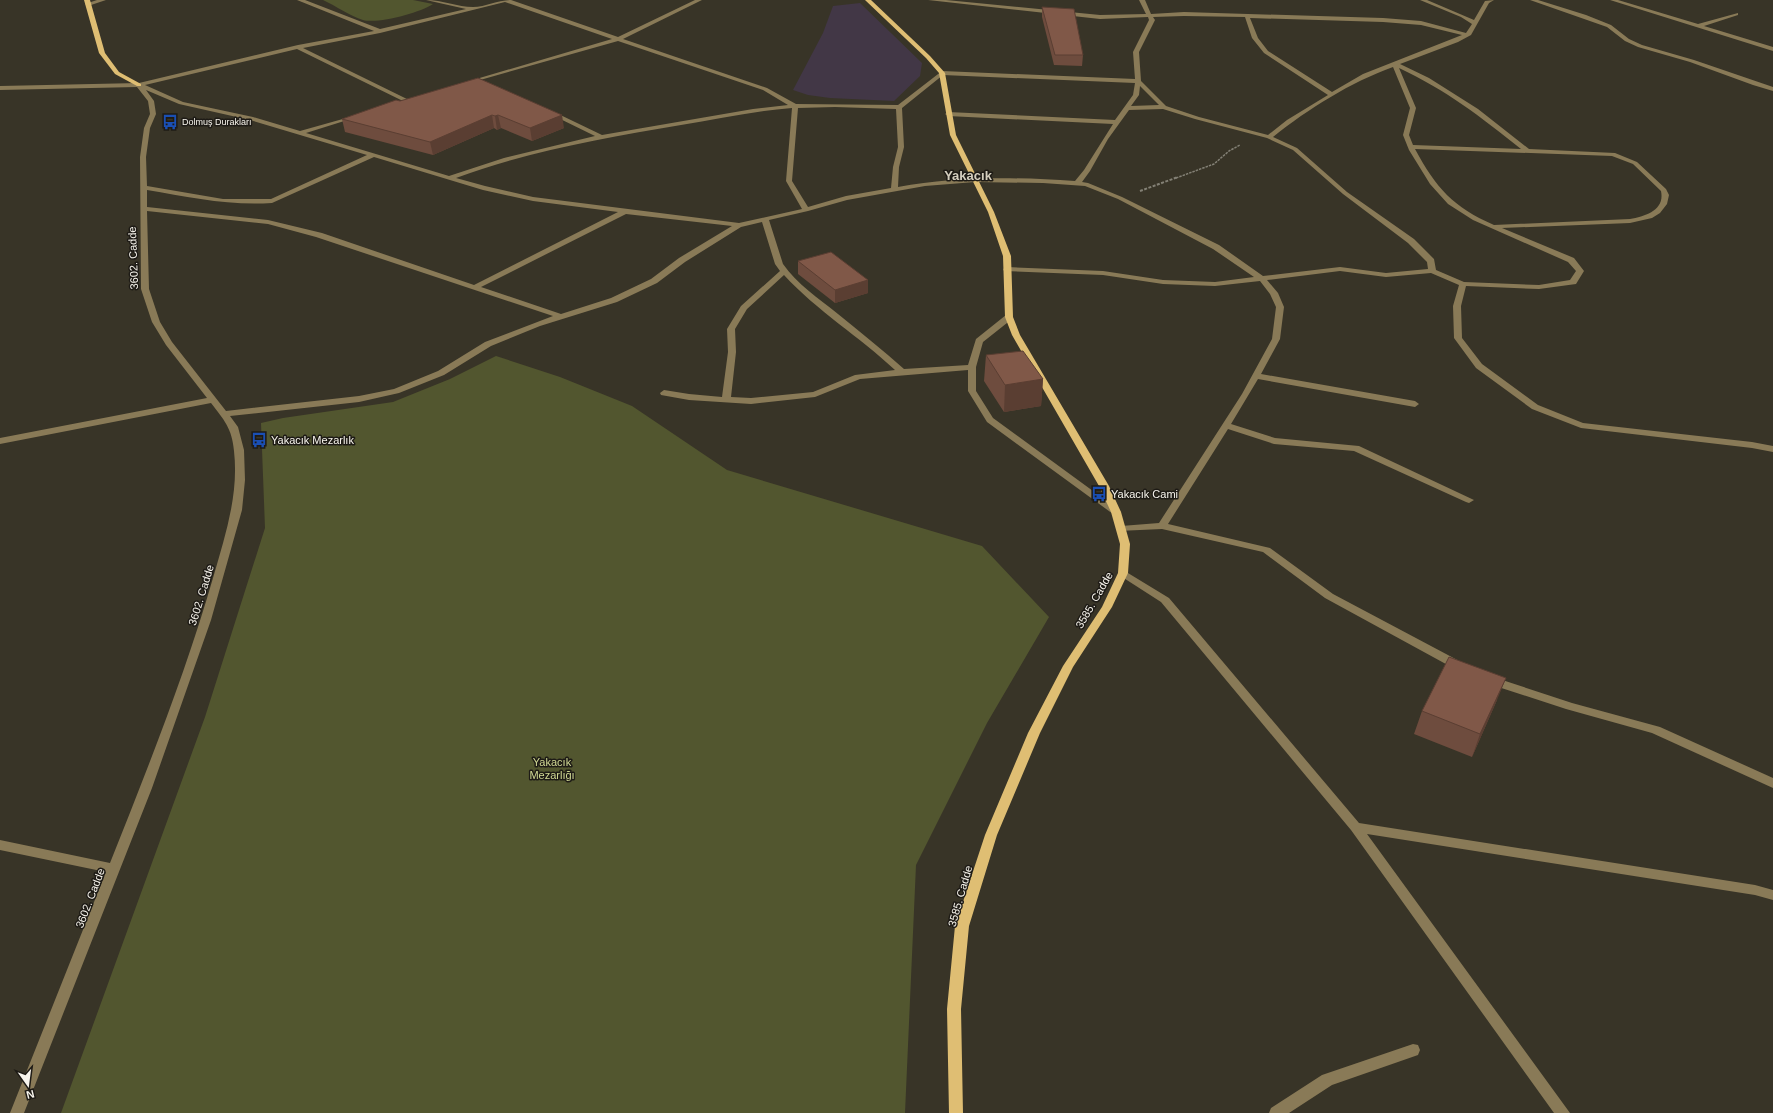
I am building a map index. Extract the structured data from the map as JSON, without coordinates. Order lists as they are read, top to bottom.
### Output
{
  "streets": {
    "main road": ["3585. Cadde"],
    "street": ["3602. Cadde"]
  },
  "districts": ["Yakacık"],
  "parks": ["Yakacık Mezarlığı"],
  "places": {
    "bus stop": ["Dolmuş Durakları", "Yakacık Mezarlık", "Yakacık Cami"]
  },
  "north": "bottom"
}
